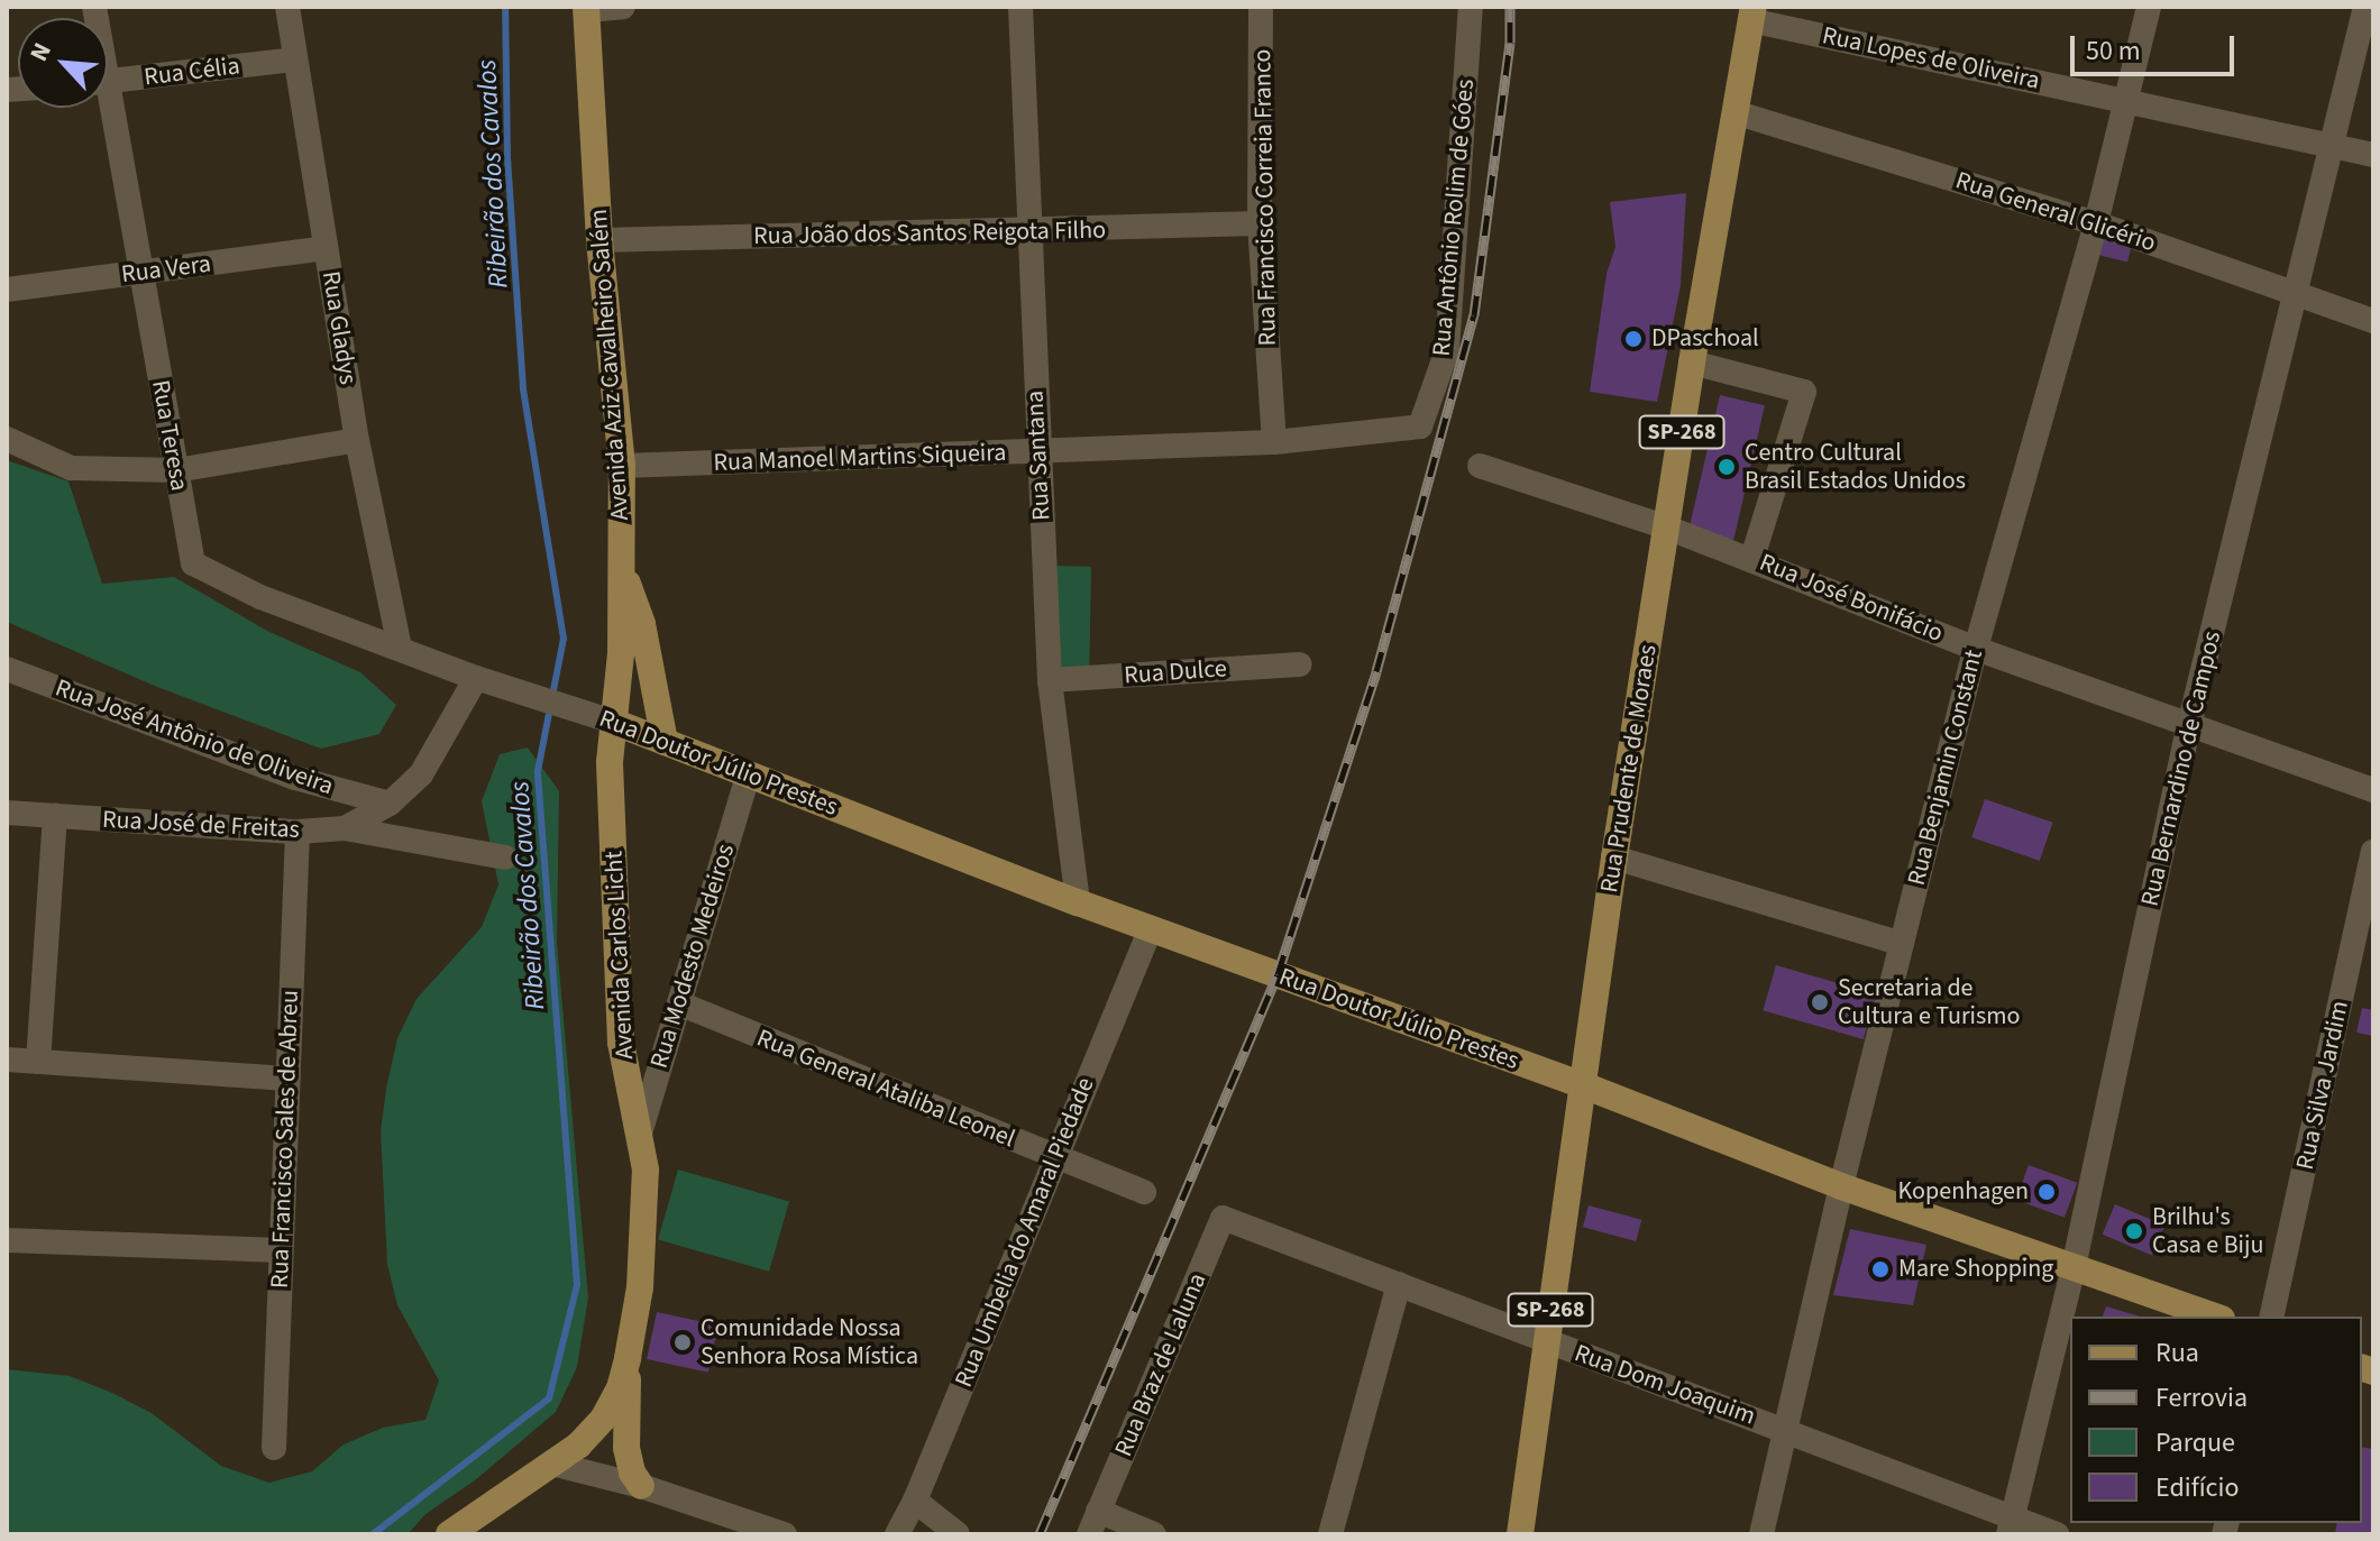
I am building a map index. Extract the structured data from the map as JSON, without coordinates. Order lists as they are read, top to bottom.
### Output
{
  "streets": {
    "main road": [
      "Avenida Aziz Cavalheiro Salém",
      "SP-268",
      "Rua Doutor Júlio Prestes",
      "Rua Prudente de Moraes",
      "Avenida Carlos Licht"
    ],
    "street": [
      "Rua Lopes de Oliveira",
      "Rua Célia",
      "Rua Francisco Correia Franco",
      "Rua General Glicério",
      "Rua Antônio Rolim de Góes",
      "Rua João dos Santos Reigota Filho",
      "Rua Vera",
      "Rua Gladys",
      "Rua Teresa",
      "Rua Santana",
      "Rua Manoel Martins Siqueira",
      "Rua José Bonifácio",
      "Rua Dulce",
      "Rua José Antônio de Oliveira",
      "Rua Benjamin Constant",
      "Rua Bernardino de Campos",
      "Rua José de Freitas",
      "Rua Modesto Medeiros",
      "Rua Silva Jardim",
      "Rua General Ataliba Leonel",
      "Rua Francisco Sales de Abreu",
      "Rua Umbelia do Amaral Piedade",
      "Rua Braz de Laluna",
      "Rua Dom Joaquim"
    ]
  },
  "crossings": [
    ["Rua Lopes de Oliveira", "Rua Benjamin Constant"],
    ["Rua Lopes de Oliveira", "Rua Prudente de Moraes"],
    ["Rua Lopes de Oliveira", "Rua Bernardino de Campos"],
    ["Rua Célia", "Rua Gladys"],
    ["Rua Francisco Correia Franco", "Rua João dos Santos Reigota Filho"],
    ["Rua Francisco Correia Franco", "Rua Manoel Martins Siqueira"],
    ["Rua General Glicério", "Rua Benjamin Constant"],
    ["Rua General Glicério", "Rua Prudente de Moraes"],
    ["Rua General Glicério", "Rua Bernardino de Campos"],
    ["Rua Antônio Rolim de Góes", "Rua Manoel Martins Siqueira"],
    ["Rua João dos Santos Reigota Filho", "Avenida Aziz Cavalheiro Salém"],
    ["Rua João dos Santos Reigota Filho", "Rua Santana"],
    ["Rua Vera", "Rua Gladys"],
    ["Rua Vera", "Rua Teresa"],
    ["Rua Gladys", "Rua Teresa"],
    ["Avenida Aziz Cavalheiro Salém", "Rua Manoel Martins Siqueira"],
    ["Avenida Aziz Cavalheiro Salém", "Rua Doutor Júlio Prestes"],
    ["Avenida Aziz Cavalheiro Salém", "Avenida Carlos Licht"],
    ["Rua Teresa", "Rua Doutor Júlio Prestes"],
    ["Rua Santana", "Rua Manoel Martins Siqueira"],
    ["Rua Santana", "Rua Dulce"],
    ["Rua Santana", "Rua Doutor Júlio Prestes"],
    ["Rua José Bonifácio", "Rua Benjamin Constant"],
    ["Rua José Bonifácio", "Rua Prudente de Moraes"],
    ["Rua José Bonifácio", "Rua Bernardino de Campos"],
    ["Rua José Antônio de Oliveira", "Rua José de Freitas"],
    ["Rua Doutor Júlio Prestes", "Rua Benjamin Constant"],
    ["Rua Doutor Júlio Prestes", "Rua Prudente de Moraes"],
    ["Rua Doutor Júlio Prestes", "Rua Bernardino de Campos"],
    ["Rua Doutor Júlio Prestes", "Avenida Carlos Licht"],
    ["Rua Doutor Júlio Prestes", "Rua Modesto Medeiros"],
    ["Rua Doutor Júlio Prestes", "Rua Umbelia do Amaral Piedade"],
    ["Rua Benjamin Constant", "Rua Dom Joaquim"],
    ["Rua Prudente de Moraes", "Rua Dom Joaquim"],
    ["Rua Bernardino de Campos", "Rua Dom Joaquim"],
    ["Rua José de Freitas", "Rua Francisco Sales de Abreu"],
    ["Avenida Carlos Licht", "Rua Modesto Medeiros"],
    ["Rua Modesto Medeiros", "Rua General Ataliba Leonel"],
    ["Rua General Ataliba Leonel", "Rua Umbelia do Amaral Piedade"],
    ["Rua Braz de Laluna", "Rua Dom Joaquim"]
  ],
  "water": ["Ribeirão dos Cavalos"],
  "places": [
    "DPaschoal",
    "Centro Cultural Brasil Estados Unidos",
    "Secretaria de Cultura e Turismo",
    "Kopenhagen",
    "Brilhu's Casa e Biju",
    "Mare Shopping",
    "Comunidade Nossa Senhora Rosa Mística"
  ],
  "legend": [
    "Rua",
    "Ferrovia",
    "Parque",
    "Edifício"
  ],
  "scale_bar": "50 m",
  "north": "top left"
}
